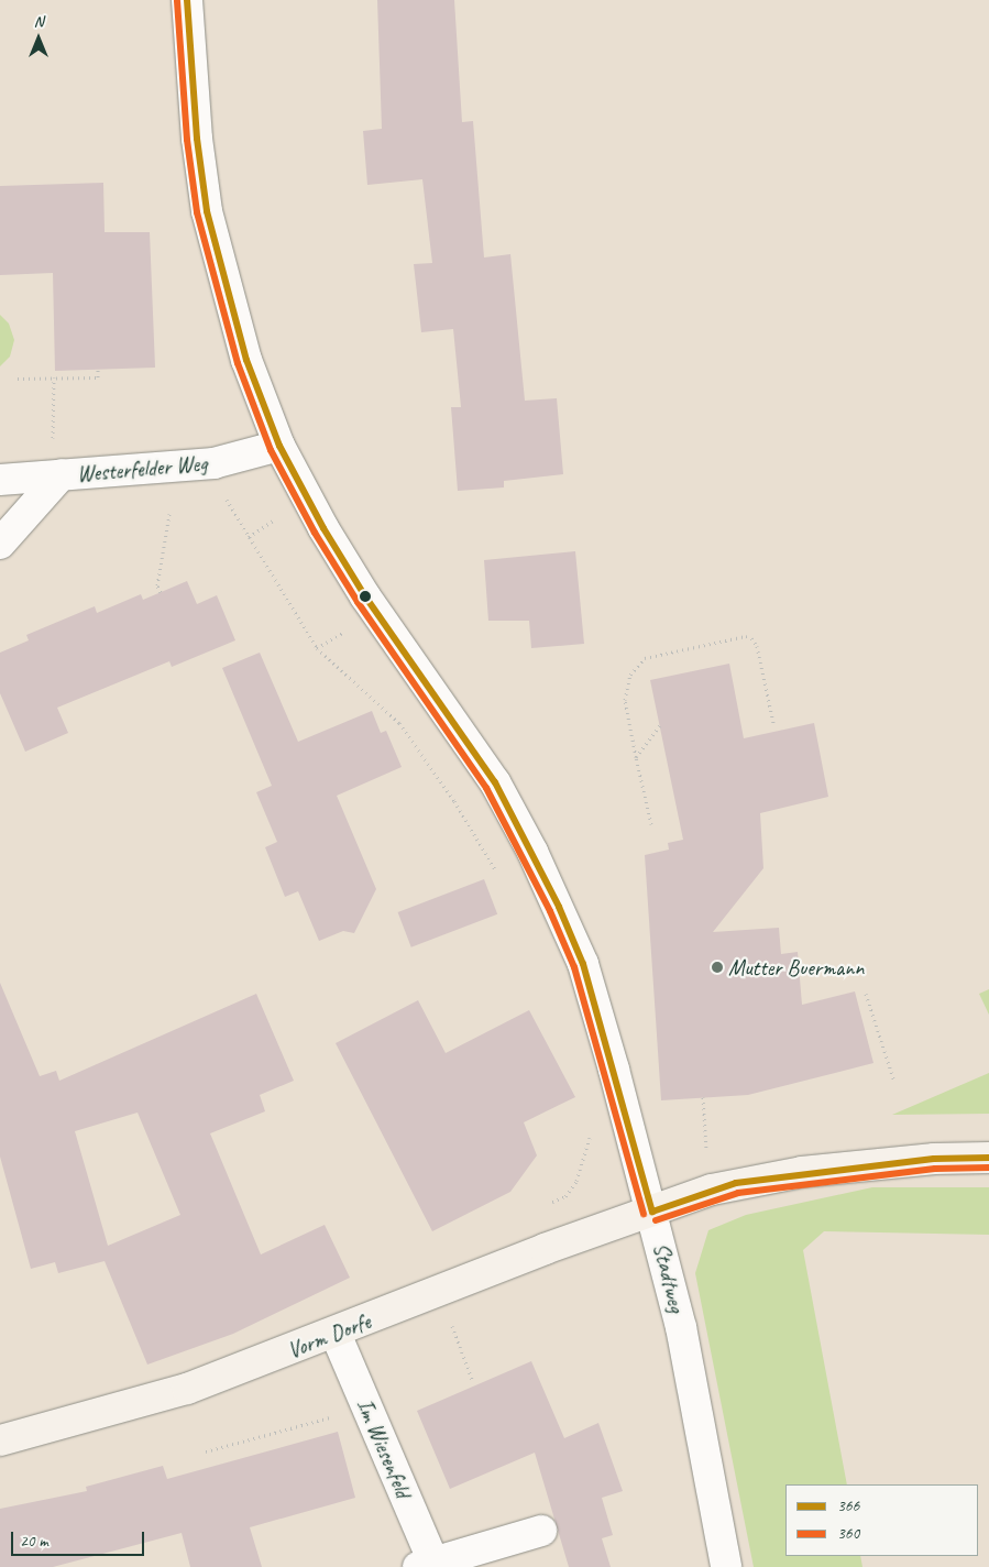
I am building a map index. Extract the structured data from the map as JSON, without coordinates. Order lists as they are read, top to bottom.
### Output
{
  "streets": {
    "main road": ["Vorm Dorfe"],
    "street": ["Westerfelder Weg", "Stadtweg", "Im Wiesenfeld"]
  },
  "crossings": [
    ["Westerfelder Weg", "Stadtweg"],
    ["Stadtweg", "Vorm Dorfe"],
    ["Vorm Dorfe", "Im Wiesenfeld"]
  ],
  "places": ["Mutter Buermann"],
  "lines": ["transit line 366", "transit line 360"],
  "legend": ["366", "360"],
  "scale_bar": "20 m",
  "north": "top"
}
